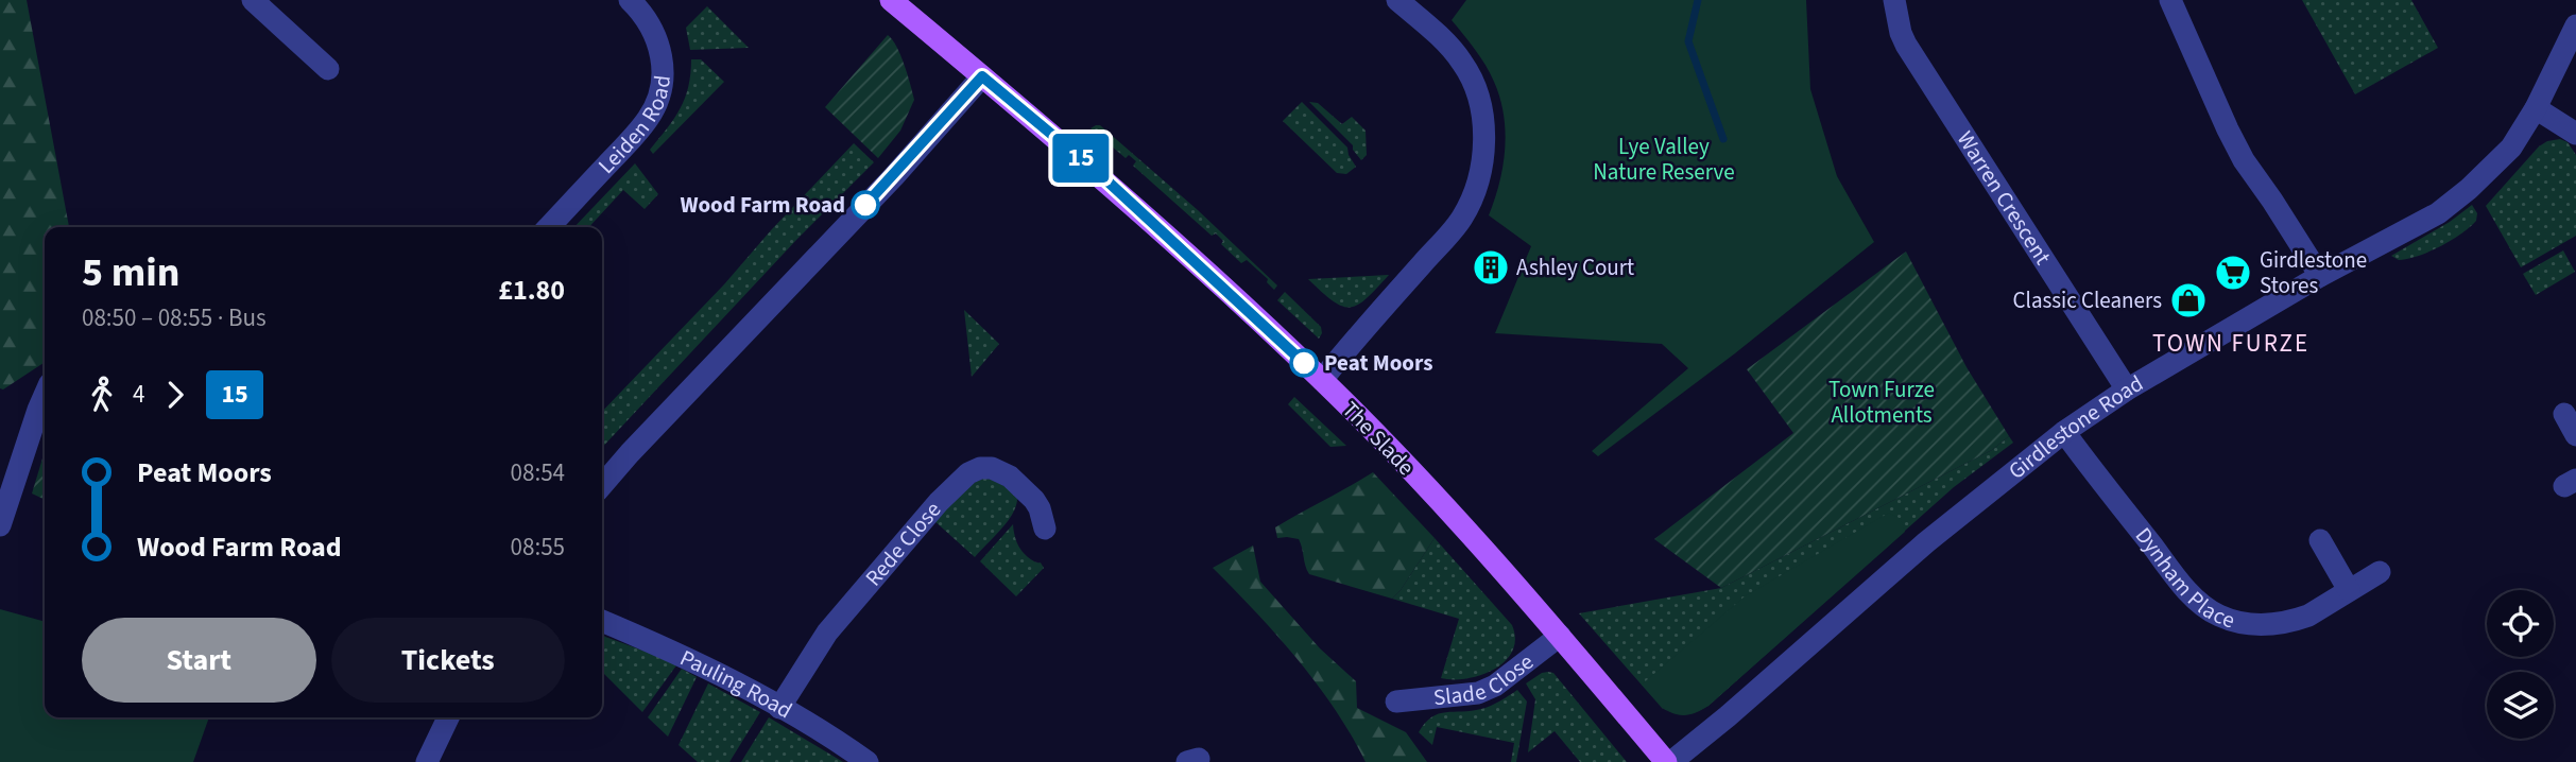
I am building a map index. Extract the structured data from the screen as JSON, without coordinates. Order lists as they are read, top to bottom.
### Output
{
  "streets": {
    "main road": ["The Slade"],
    "street": [
      "Leiden Road",
      "Warren Crescent",
      "Girdlestone Road",
      "Rede Close",
      "Dynham Place",
      "Slade Close",
      "Pauling Road"
    ]
  },
  "crossings": [
    ["Warren Crescent", "Girdlestone Road"],
    ["Girdlestone Road", "The Slade"],
    ["Girdlestone Road", "Dynham Place"],
    ["The Slade", "Slade Close"],
    ["Rede Close", "Pauling Road"]
  ],
  "districts": ["TOWN FURZE"],
  "parks": ["Lye Valley Nature Reserve", "Town Furze Allotments"],
  "places": {
    "other": ["Wood Farm Road", "Peat Moors"],
    "building": ["Ashley Court"],
    "supermarket": ["Girdlestone Stores"],
    "shop": ["Classic Cleaners"]
  },
  "lines": ["bus line 15"],
  "page": {
    "on_map": "15",
    "heading": ["5 min", "08:50 – 08:55 · Bus", "£1.80"],
    "legs": ["4", "15"],
    "list": [
      {
        "name": "Peat Moors",
        "value": "08:54"
      },
      {
        "name": "Wood Farm Road",
        "value": "08:55"
      }
    ],
    "buttons": ["Start", "Tickets"]
  }
}
